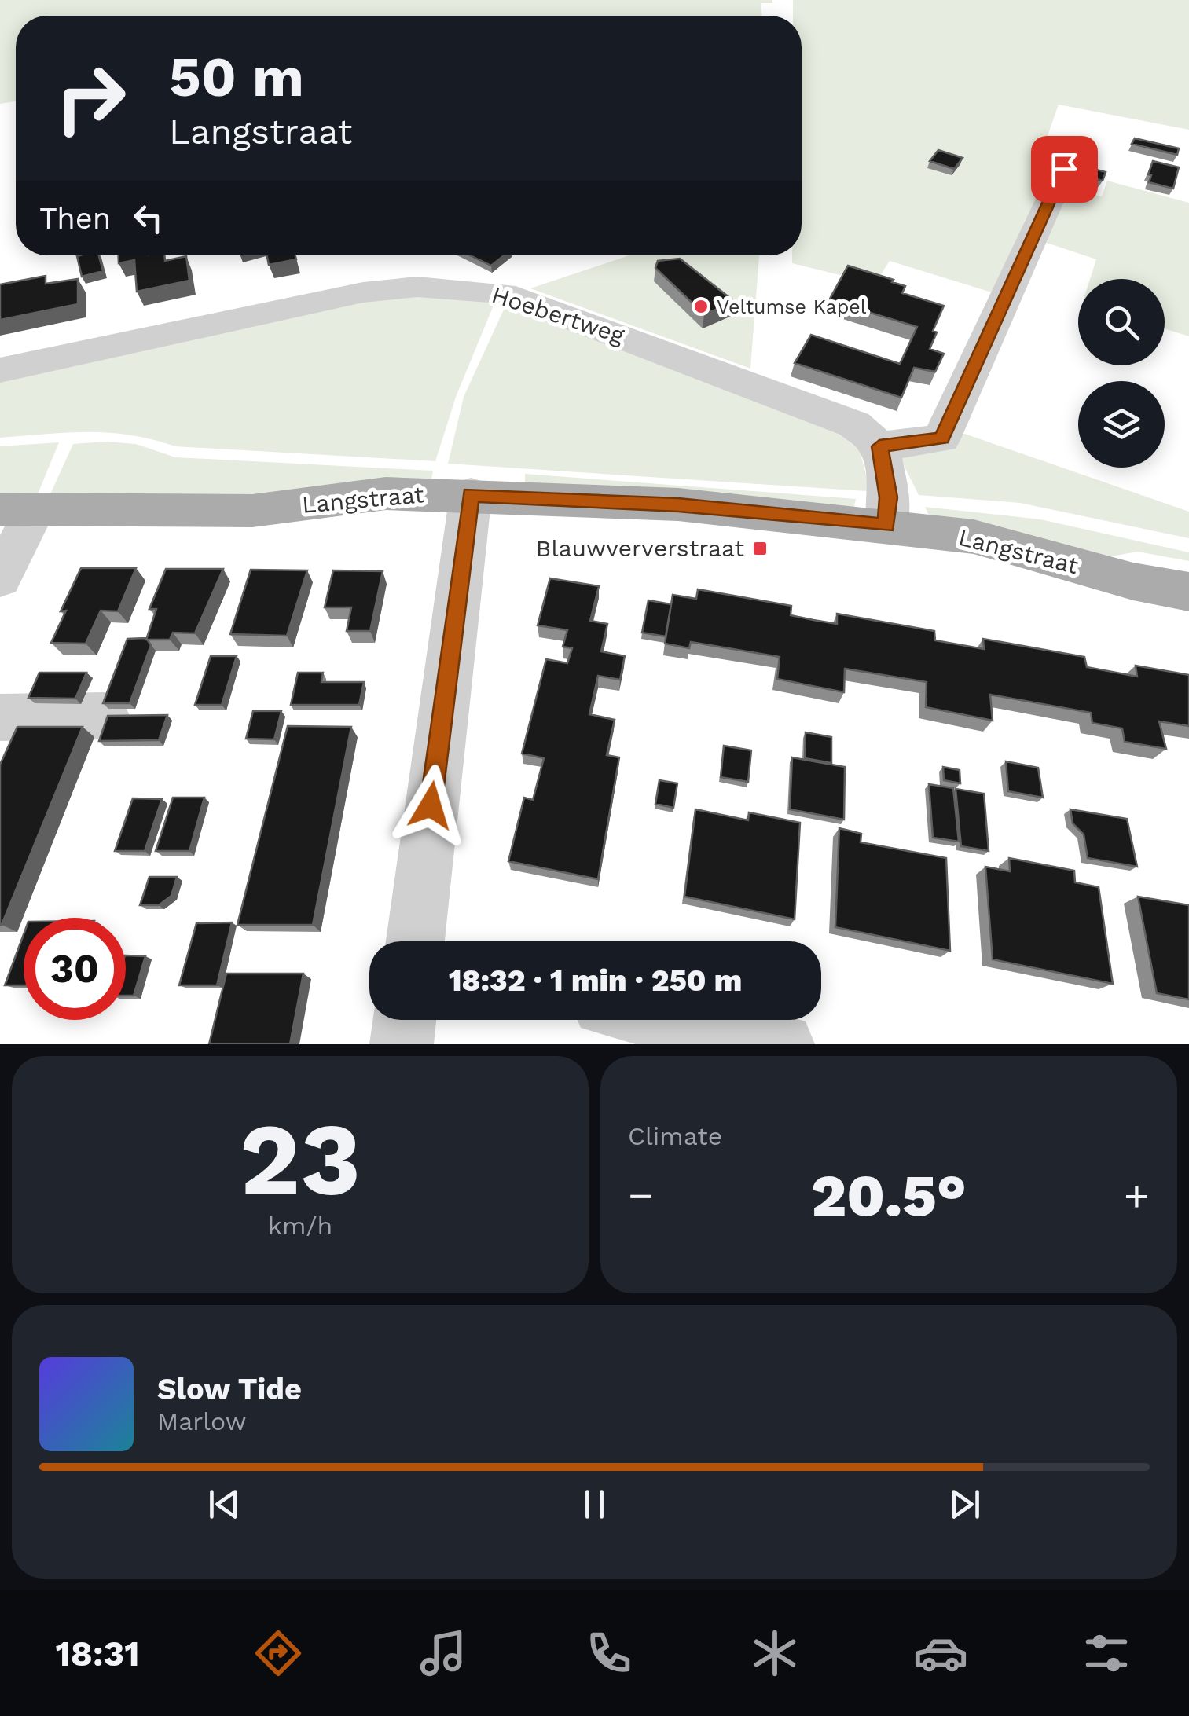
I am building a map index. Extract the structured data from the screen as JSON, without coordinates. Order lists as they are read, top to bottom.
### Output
{
  "streets": {
    "main road": ["Langstraat"],
    "street": ["Hoebertweg"]
  },
  "places": {
    "other": ["Veltumse Kapel"],
    "transit": ["Blauwververstraat"]
  },
  "page": {
    "turn": ["50 m", "Langstraat"],
    "then": "Then",
    "limit": "30",
    "trip": "18:32 · 1 min · 250 m",
    "tile": [
      ["23", "km/h"],
      "Climate"
    ],
    "heat": ["−", "20.5°", "+"],
    "song": ["Slow Tide", "Marlow"],
    "tabs": "18:31"
  }
}
